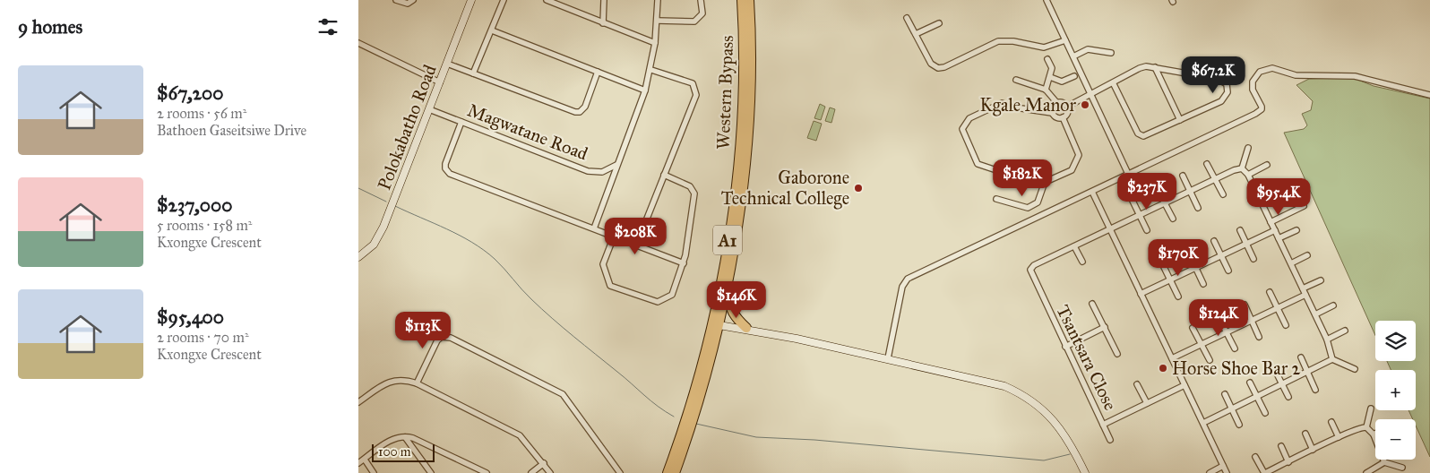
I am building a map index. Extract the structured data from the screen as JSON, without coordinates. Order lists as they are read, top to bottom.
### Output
{
  "streets": {
    "highway": ["Western Bypass", "A1"],
    "street": ["Polokabatho Road", "Magwatane Road", "Tsantsara Close"]
  },
  "crossings": [
    ["Polokabatho Road", "Magwatane Road"]
  ],
  "places": ["Kgale Manor", "Gaborone Technical College", "Horse Shoe Bar 2"],
  "scale_bar": "100 m",
  "page": {
    "heading": "9 homes",
    "list": [
      {
        "name": "$67,200",
        "note": "2 rooms · 56 m² · Bathoen Gaseitsiwe Drive"
      },
      {
        "name": "$237,000",
        "note": "5 rooms · 158 m² · Kxongxe Crescent"
      },
      {
        "name": "$95,400",
        "note": "2 rooms · 70 m² · Kxongxe Crescent"
      }
    ],
    "price": [
      "$67.2K",
      "$182K",
      "$237K",
      "$95.4K",
      "$208K",
      "$170K",
      "$146K",
      "$124K",
      "$113K"
    ],
    "map_buttons": ["+", "−"],
    "scale": "100 m"
  }
}
